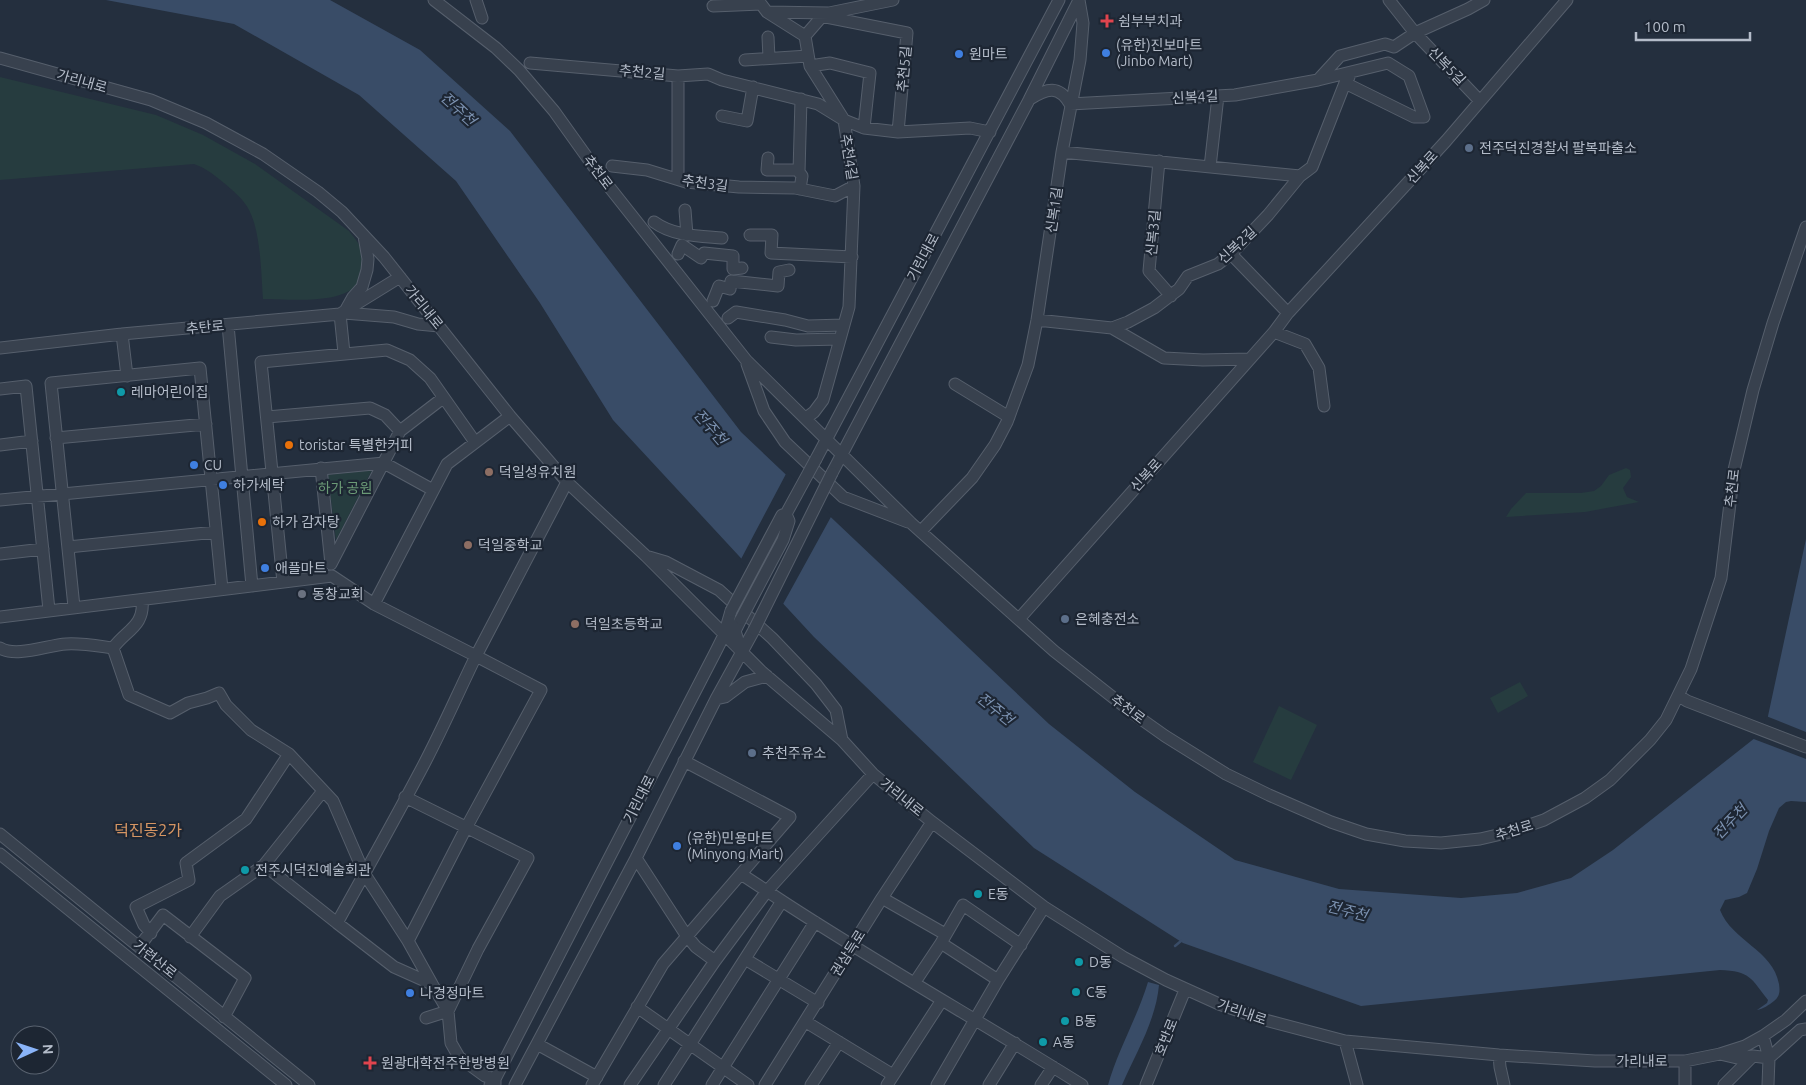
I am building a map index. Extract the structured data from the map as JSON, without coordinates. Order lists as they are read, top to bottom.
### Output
{
  "streets": {
    "street": [
      "신복5길",
      "추천5길",
      "추천2길",
      "가리내로",
      "신복4길",
      "추천4길",
      "신복로",
      "추천로",
      "추천3길",
      "신복1길",
      "신복3길",
      "신복2길",
      "기린대로",
      "추탄로",
      "권삼득로",
      "가련산로",
      "호반로"
    ]
  },
  "crossings": [
    ["신복5길", "신복로"],
    ["추천2길", "추천4길"],
    ["가리내로", "기린대로"],
    ["가리내로", "추탄로"],
    ["가리내로", "권삼득로"],
    ["가리내로", "호반로"],
    ["신복4길", "신복1길"],
    ["신복4길", "신복2길"],
    ["추천4길", "추천로"],
    ["추천4길", "추천3길"],
    ["신복로", "추천로"],
    ["추천로", "신복1길"],
    ["추천로", "기린대로"],
    ["신복1길", "신복2길"],
    ["신복1길", "기린대로"],
    ["신복3길", "신복2길"]
  ],
  "districts": ["덕진동2가"],
  "water": ["전주천"],
  "parks": ["하가 공원"],
  "places": {
    "health": ["쉼부부치과", "원광대학전주한방병원"],
    "other": [
      "(유한)진보마트 (Jinbo Mart)",
      "원마트",
      "전주덕진경찰서 팔복파출소",
      "레마어린이집",
      "toristar 특별한커피",
      "CU",
      "덕일성유치원",
      "하가세탁",
      "하가 감자탕",
      "덕일중학교",
      "애플마트",
      "동창교회",
      "은혜충전소",
      "덕일초등학교",
      "추천주유소",
      "(유한)민용마트 (Minyong Mart)",
      "전주시덕진예술회관",
      "E동",
      "D동",
      "C동",
      "나경정마트",
      "B동",
      "A동"
    ]
  },
  "scale_bar": "100 m",
  "north": "right"
}
